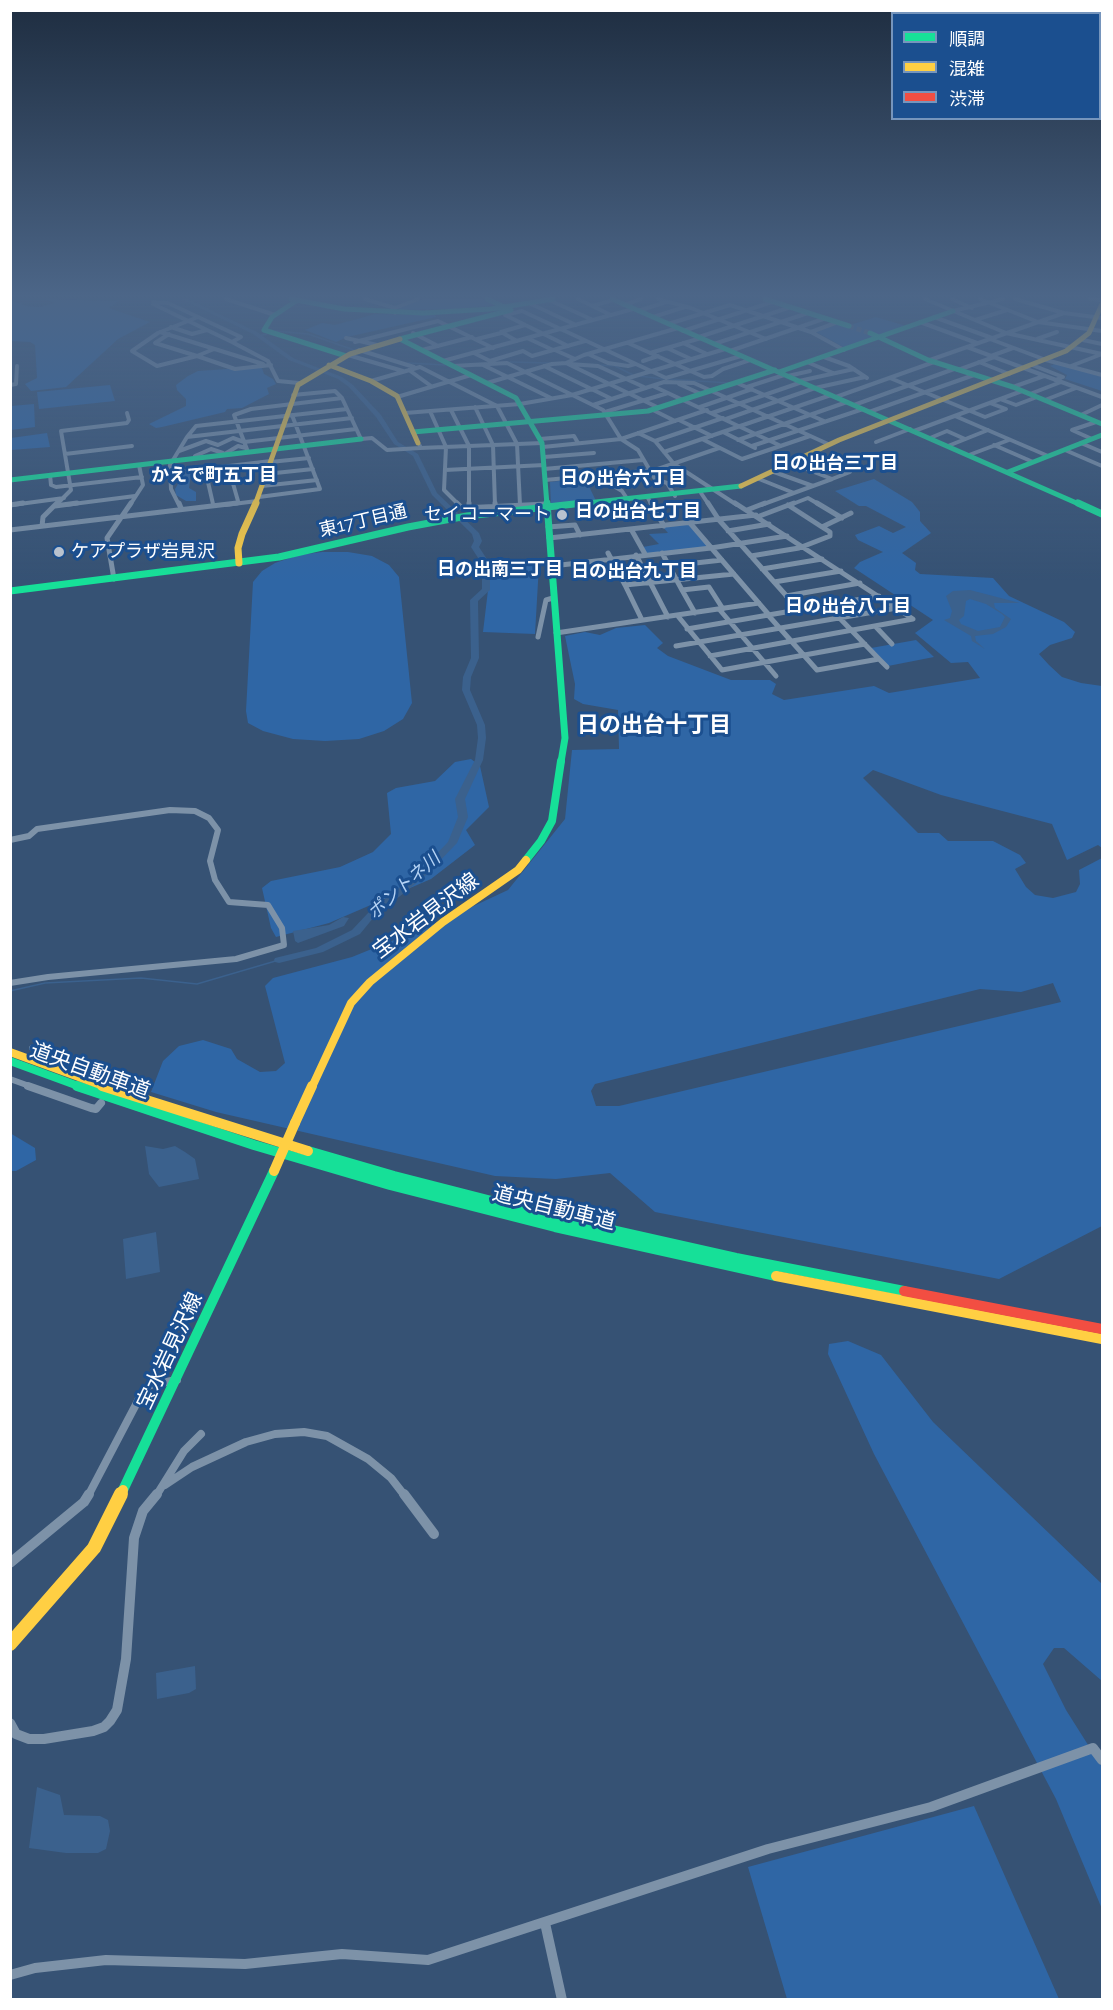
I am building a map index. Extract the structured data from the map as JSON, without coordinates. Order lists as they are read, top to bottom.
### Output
{
  "streets": {
    "main road": ["東17丁目通", "宝水岩見沢線", "道央自動車道"]
  },
  "crossings": [
    ["東17丁目通", "宝水岩見沢線"]
  ],
  "districts": [
    "日の出台三丁目",
    "かえで町五丁目",
    "日の出台六丁目",
    "日の出台七丁目",
    "日の出南三丁目",
    "日の出台九丁目",
    "日の出台八丁目",
    "日の出台十丁目"
  ],
  "water": ["ポントネ川"],
  "places": ["セイコーマート", "ケアプラザ岩見沢"],
  "legend": ["順調", "混雑", "渋滞"]
}
